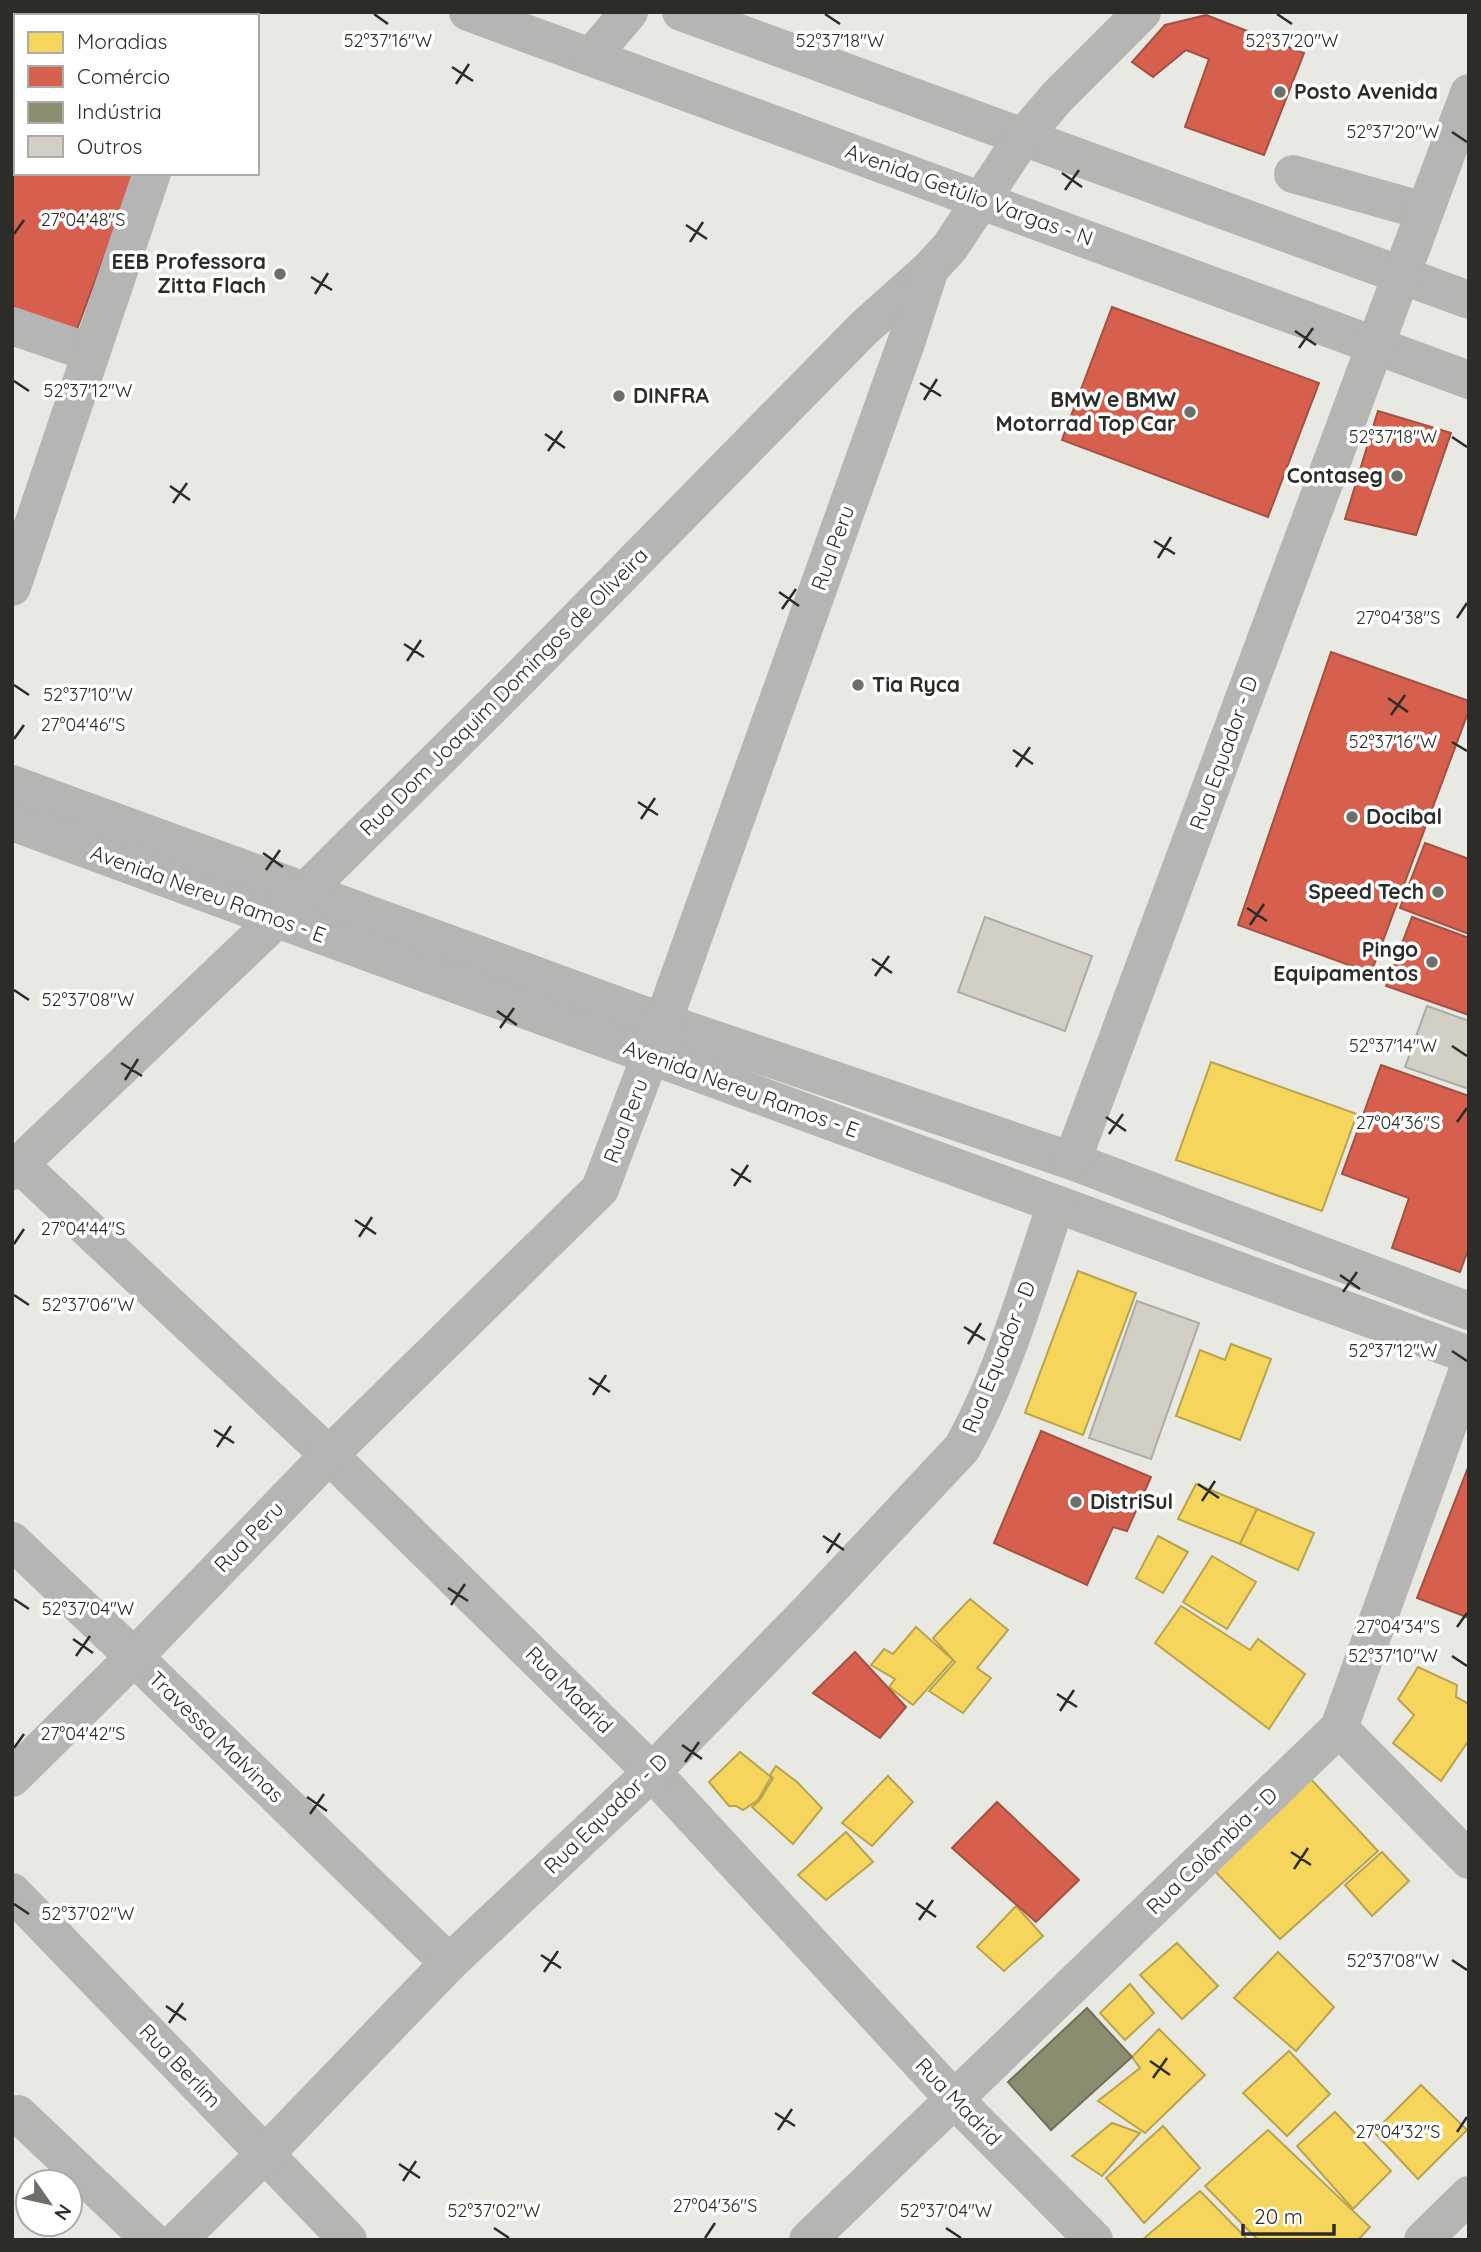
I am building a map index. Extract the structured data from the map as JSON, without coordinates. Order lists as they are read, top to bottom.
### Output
{
  "streets": {
    "street": [
      "Avenida Getúlio Vargas - N",
      "Rua Peru",
      "Rua Dom Joaquim Domingos de Oliveira",
      "Rua Equador - D",
      "Avenida Nereu Ramos - E",
      "Rua Madrid",
      "Travessa Malvinas",
      "Rua Colômbia - D",
      "Rua Berlim"
    ]
  },
  "crossings": [
    ["Avenida Getúlio Vargas - N", "Rua Dom Joaquim Domingos de Oliveira"],
    ["Avenida Getúlio Vargas - N", "Rua Equador - D"],
    ["Rua Peru", "Rua Dom Joaquim Domingos de Oliveira"],
    ["Rua Peru", "Avenida Nereu Ramos - E"],
    ["Rua Peru", "Rua Madrid"],
    ["Rua Peru", "Travessa Malvinas"],
    ["Rua Dom Joaquim Domingos de Oliveira", "Avenida Nereu Ramos - E"],
    ["Rua Dom Joaquim Domingos de Oliveira", "Rua Madrid"],
    ["Rua Equador - D", "Avenida Nereu Ramos - E"],
    ["Rua Equador - D", "Rua Madrid"],
    ["Rua Equador - D", "Travessa Malvinas"],
    ["Rua Equador - D", "Rua Berlim"],
    ["Rua Madrid", "Rua Colômbia - D"]
  ],
  "places": [
    "Posto Avenida",
    "EEB Professora Zitta Flach",
    "DINFRA",
    "BMW e BMW Motorrad Top Car",
    "Contaseg",
    "Tia Ryca",
    "Docibal",
    "Speed Tech",
    "Pingo Equipamentos",
    "DistriSul"
  ],
  "legend": [
    "Moradias",
    "Comércio",
    "Indústria",
    "Outros"
  ],
  "scale_bar": "20 m",
  "north": "bottom right",
  "coordinates": [
    "52°37'16\"W",
    "52°37'18\"W",
    "52°37'20\"W",
    "27°04'48\"S",
    "52°37'12\"W",
    "27°04'38\"S",
    "52°37'10\"W",
    "27°04'46\"S",
    "52°37'08\"W",
    "52°37'14\"W",
    "27°04'36\"S",
    "27°04'44\"S",
    "52°37'06\"W",
    "52°37'04\"W",
    "27°04'34\"S",
    "27°04'42\"S",
    "52°37'02\"W",
    "27°04'32\"S"
  ]
}
